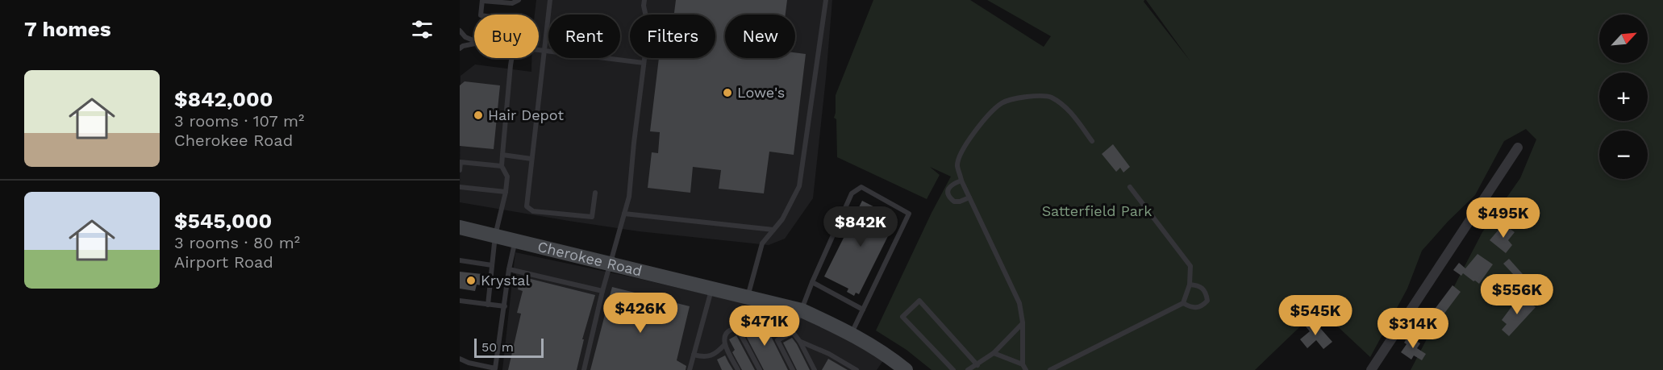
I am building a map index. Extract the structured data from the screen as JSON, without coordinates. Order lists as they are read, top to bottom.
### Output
{
  "streets": {
    "main road": ["Cherokee Road"]
  },
  "parks": ["Satterfield Park"],
  "places": ["Lowe's", "Hair Depot", "Krystal"],
  "scale_bar": "50 m",
  "north": "top right",
  "page": {
    "heading": "7 homes",
    "map_buttons": ["+", "−"],
    "chip": [
      "Buy",
      "Rent",
      "Filters",
      "New"
    ],
    "list": [
      {
        "name": "$842,000",
        "note": "3 rooms · 107 m² · Cherokee Road"
      },
      {
        "name": "$545,000",
        "note": "3 rooms · 80 m² · Airport Road"
      }
    ],
    "price": [
      "$495K",
      "$842K",
      "$556K",
      "$426K",
      "$545K",
      "$471K",
      "$314K"
    ],
    "scale": "50 m"
  }
}
